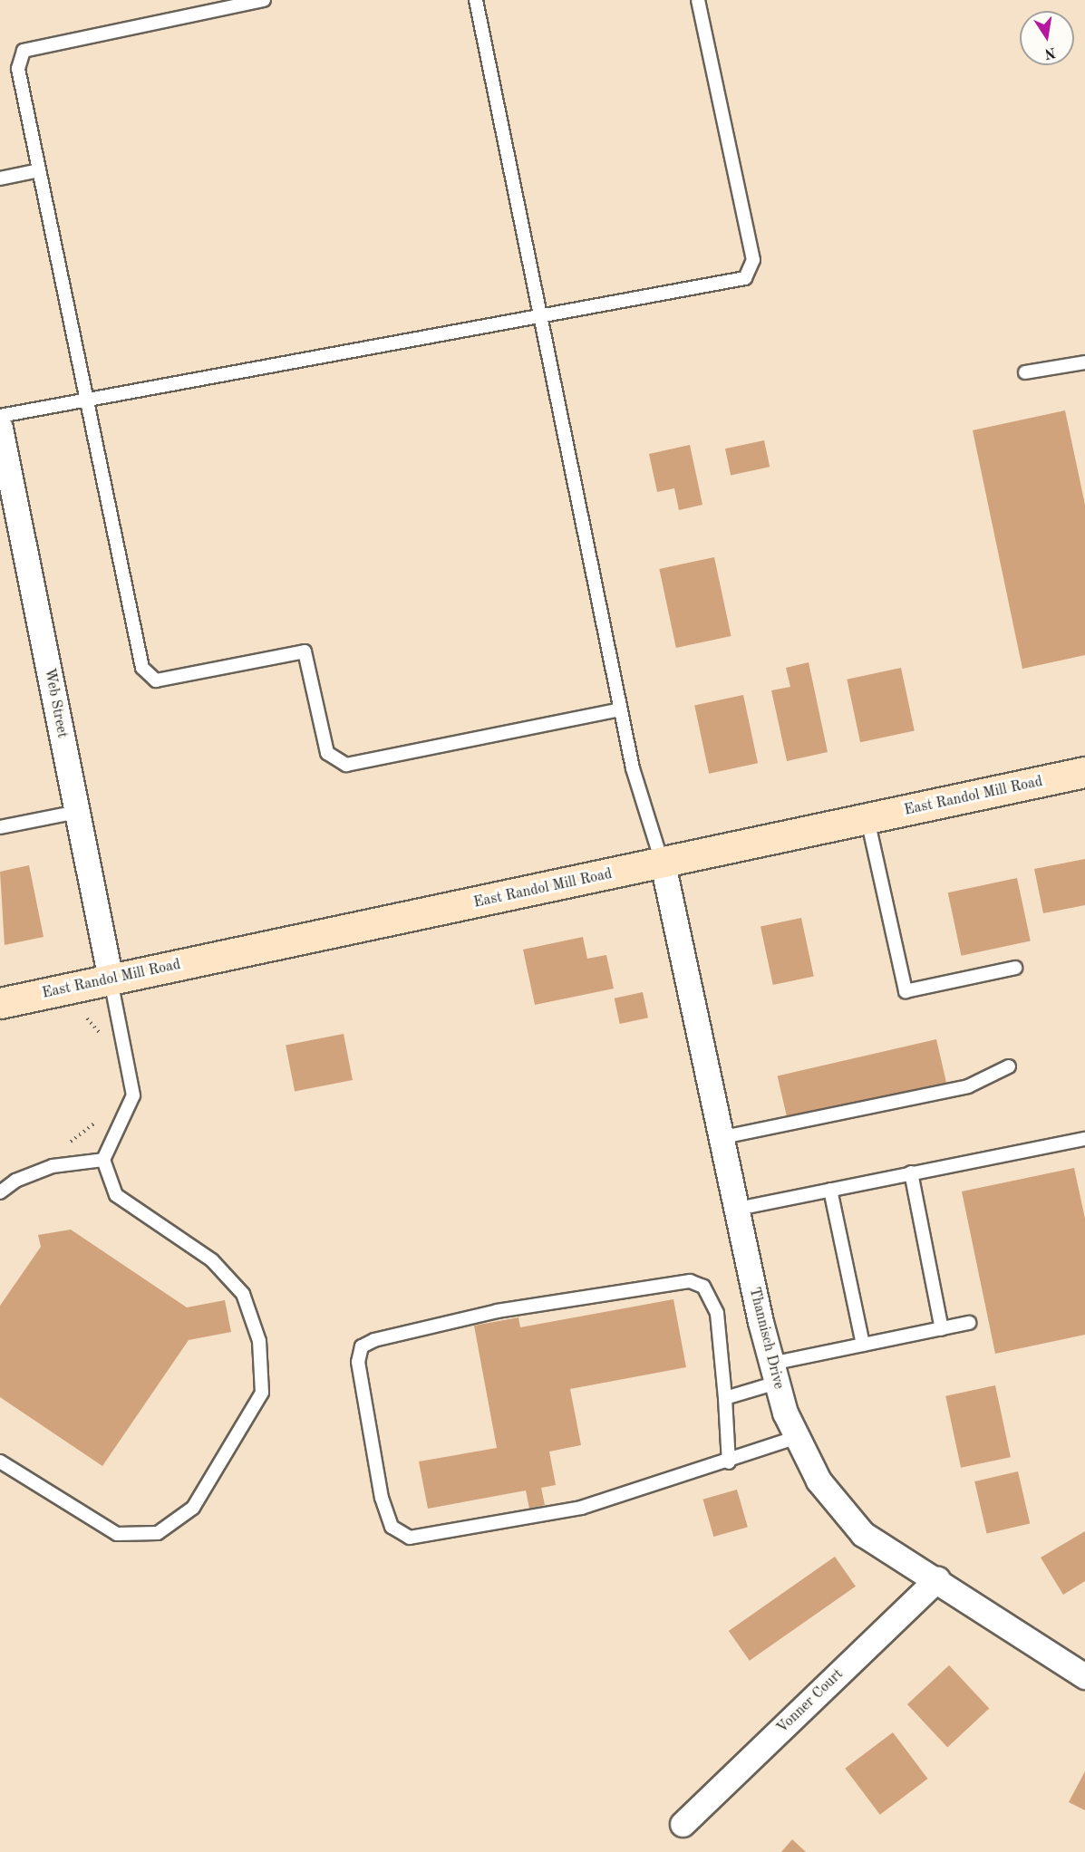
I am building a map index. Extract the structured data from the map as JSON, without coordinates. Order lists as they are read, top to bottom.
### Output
{
  "streets": {
    "main road": ["East Randol Mill Road"],
    "street": ["Web Street", "Thannisch Drive", "Vonner Court"]
  },
  "crossings": [
    ["Web Street", "East Randol Mill Road"],
    ["East Randol Mill Road", "Thannisch Drive"],
    ["Thannisch Drive", "Vonner Court"]
  ],
  "north": "bottom"
}
